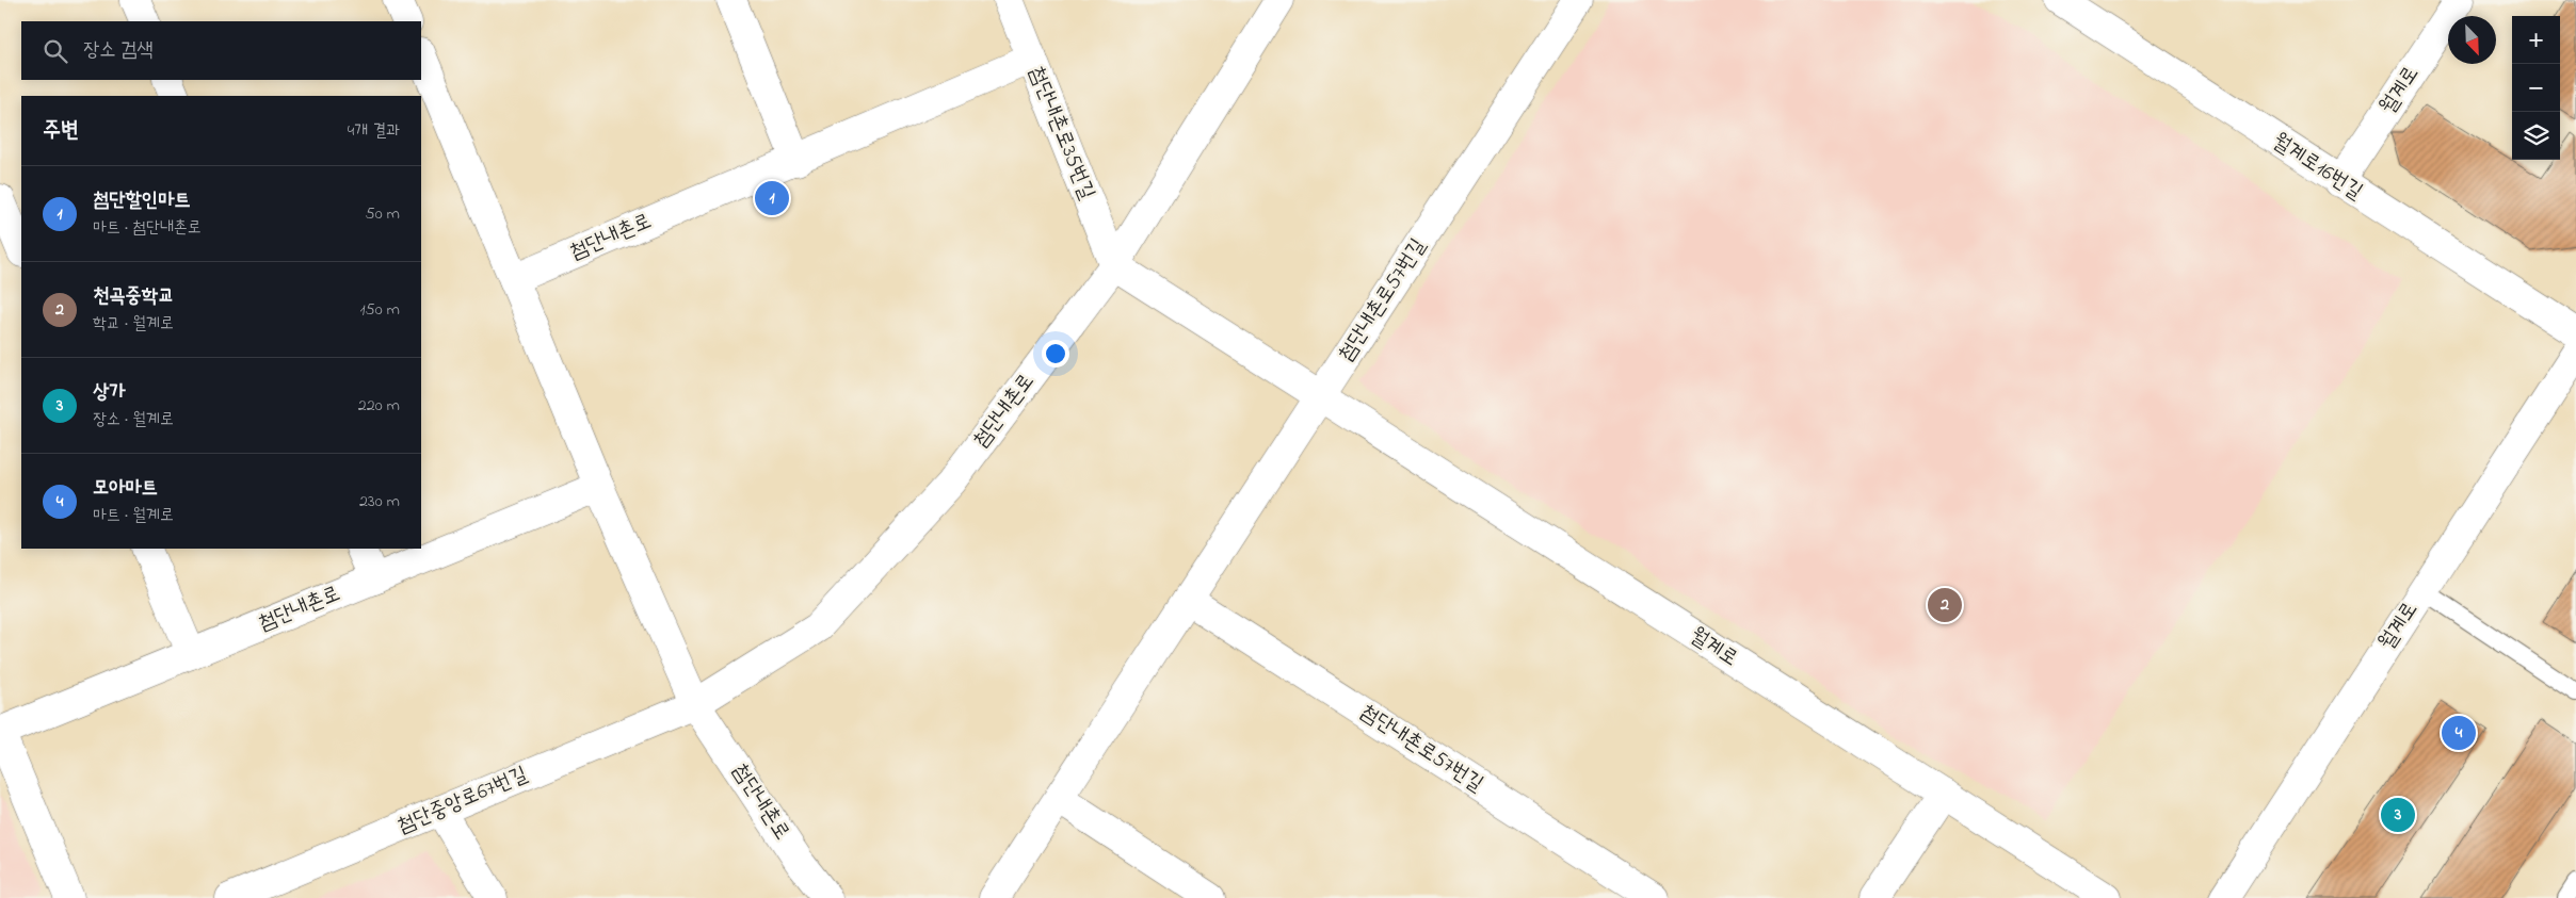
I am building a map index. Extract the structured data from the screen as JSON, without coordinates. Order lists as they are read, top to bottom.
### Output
{
  "streets": {
    "street": [
      "월계로",
      "첨단내촌로35번길",
      "월계로16번길",
      "첨단내촌로",
      "첨단내촌로57번길",
      "첨단중앙로67번길"
    ]
  },
  "crossings": [
    ["월계로", "첨단내촌로35번길"],
    ["월계로", "월계로16번길"],
    ["월계로", "첨단내촌로"],
    ["월계로", "첨단내촌로57번길"],
    ["첨단내촌로35번길", "첨단내촌로"],
    ["첨단내촌로", "첨단중앙로67번길"]
  ],
  "north": "bottom right",
  "page": {
    "map_buttons": ["+", "−"],
    "search": "장소 검색",
    "heading": ["주변", "4개 결과"],
    "list": [
      {
        "mark": "1",
        "name": "첨단할인마트",
        "note": "마트 · 첨단내촌로",
        "value": "50 m"
      },
      {
        "mark": "2",
        "name": "천곡중학교",
        "note": "학교 · 월계로",
        "value": "150 m"
      },
      {
        "mark": "3",
        "name": "상가",
        "note": "장소 · 월계로",
        "value": "220 m"
      },
      {
        "mark": "4",
        "name": "모아마트",
        "note": "마트 · 월계로",
        "value": "230 m"
      }
    ],
    "pins": [
      "1",
      "2",
      "4",
      "3"
    ]
  }
}
